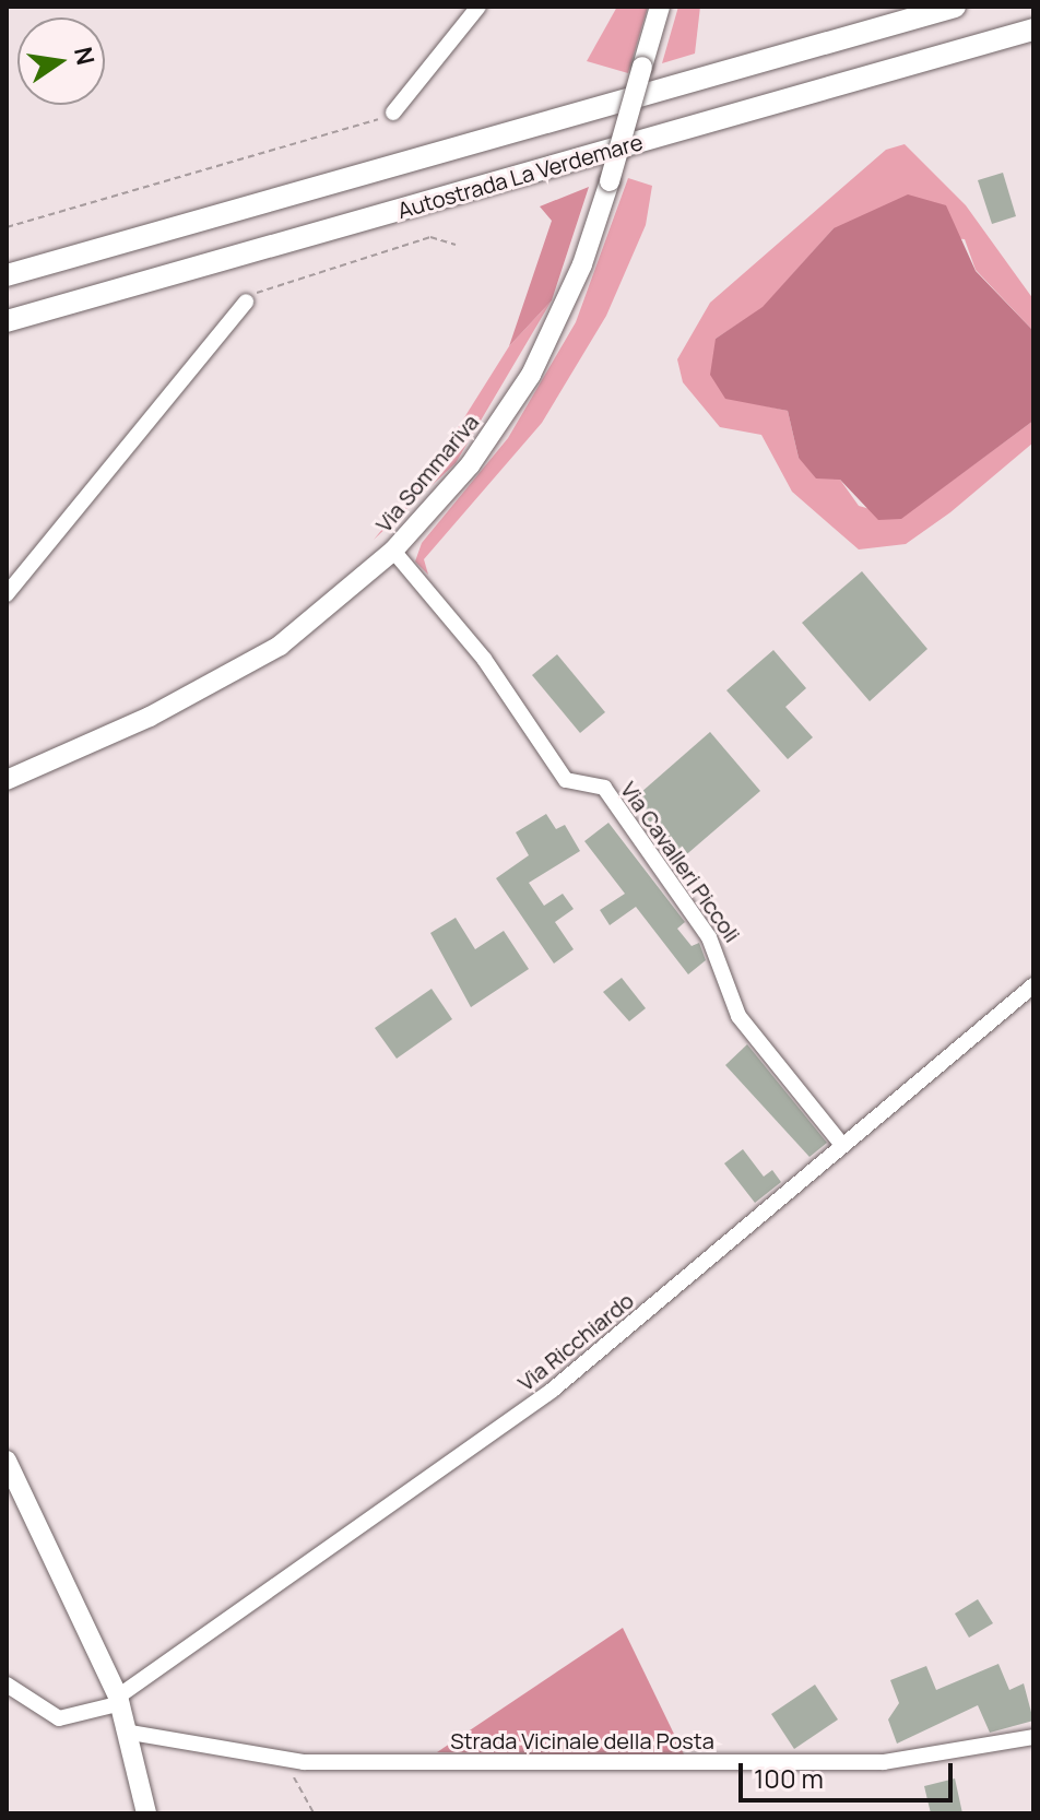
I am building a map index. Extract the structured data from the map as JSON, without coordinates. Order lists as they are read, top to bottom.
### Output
{
  "streets": {
    "highway": ["Autostrada La Verdemare"],
    "main road": ["Via Sommariva"],
    "street": ["Via Cavalleri Piccoli", "Via Ricchiardo", "Strada Vicinale della Posta"]
  },
  "crossings": [
    ["Via Sommariva", "Via Cavalleri Piccoli"],
    ["Via Cavalleri Piccoli", "Via Ricchiardo"]
  ],
  "scale_bar": "100 m",
  "north": "right"
}
